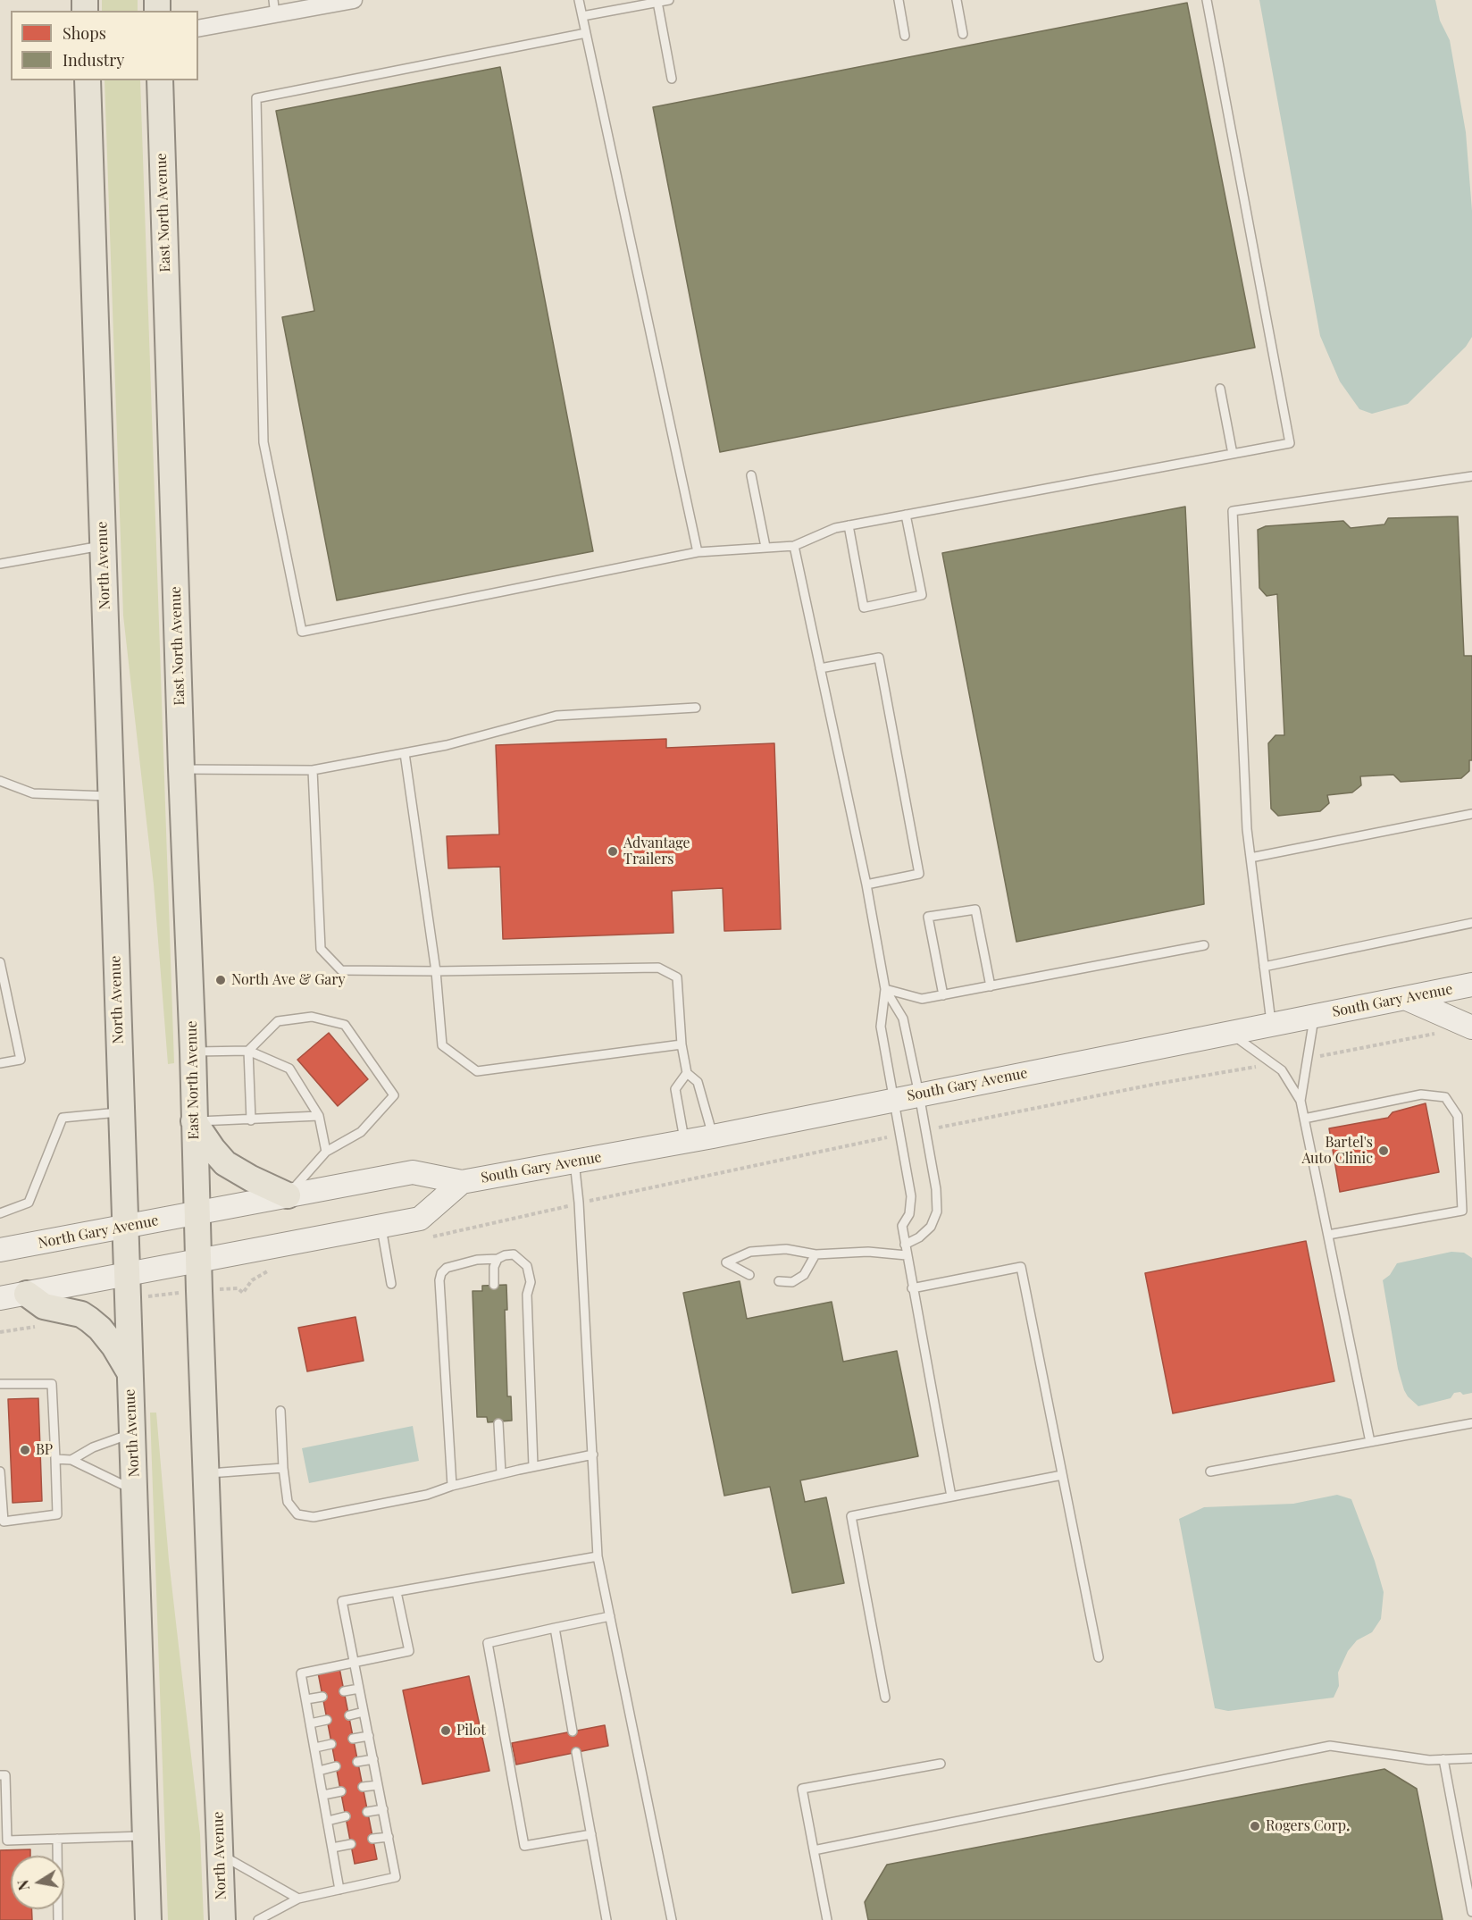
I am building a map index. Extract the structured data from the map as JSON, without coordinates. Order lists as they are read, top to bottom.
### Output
{
  "streets": {
    "main road": [
      "East North Avenue",
      "North Avenue",
      "South Gary Avenue",
      "North Gary Avenue"
    ]
  },
  "crossings": [
    ["East North Avenue", "North Avenue"],
    ["East North Avenue", "South Gary Avenue"],
    ["East North Avenue", "North Gary Avenue"],
    ["North Avenue", "South Gary Avenue"],
    ["North Avenue", "North Gary Avenue"],
    ["South Gary Avenue", "North Gary Avenue"]
  ],
  "places": [
    "Advantage Trailers",
    "North Ave & Gary",
    "Bartel's Auto Clinic",
    "BP",
    "Pilot",
    "Rogers Corp."
  ],
  "legend": ["Shops", "Industry"],
  "north": "left"
}
